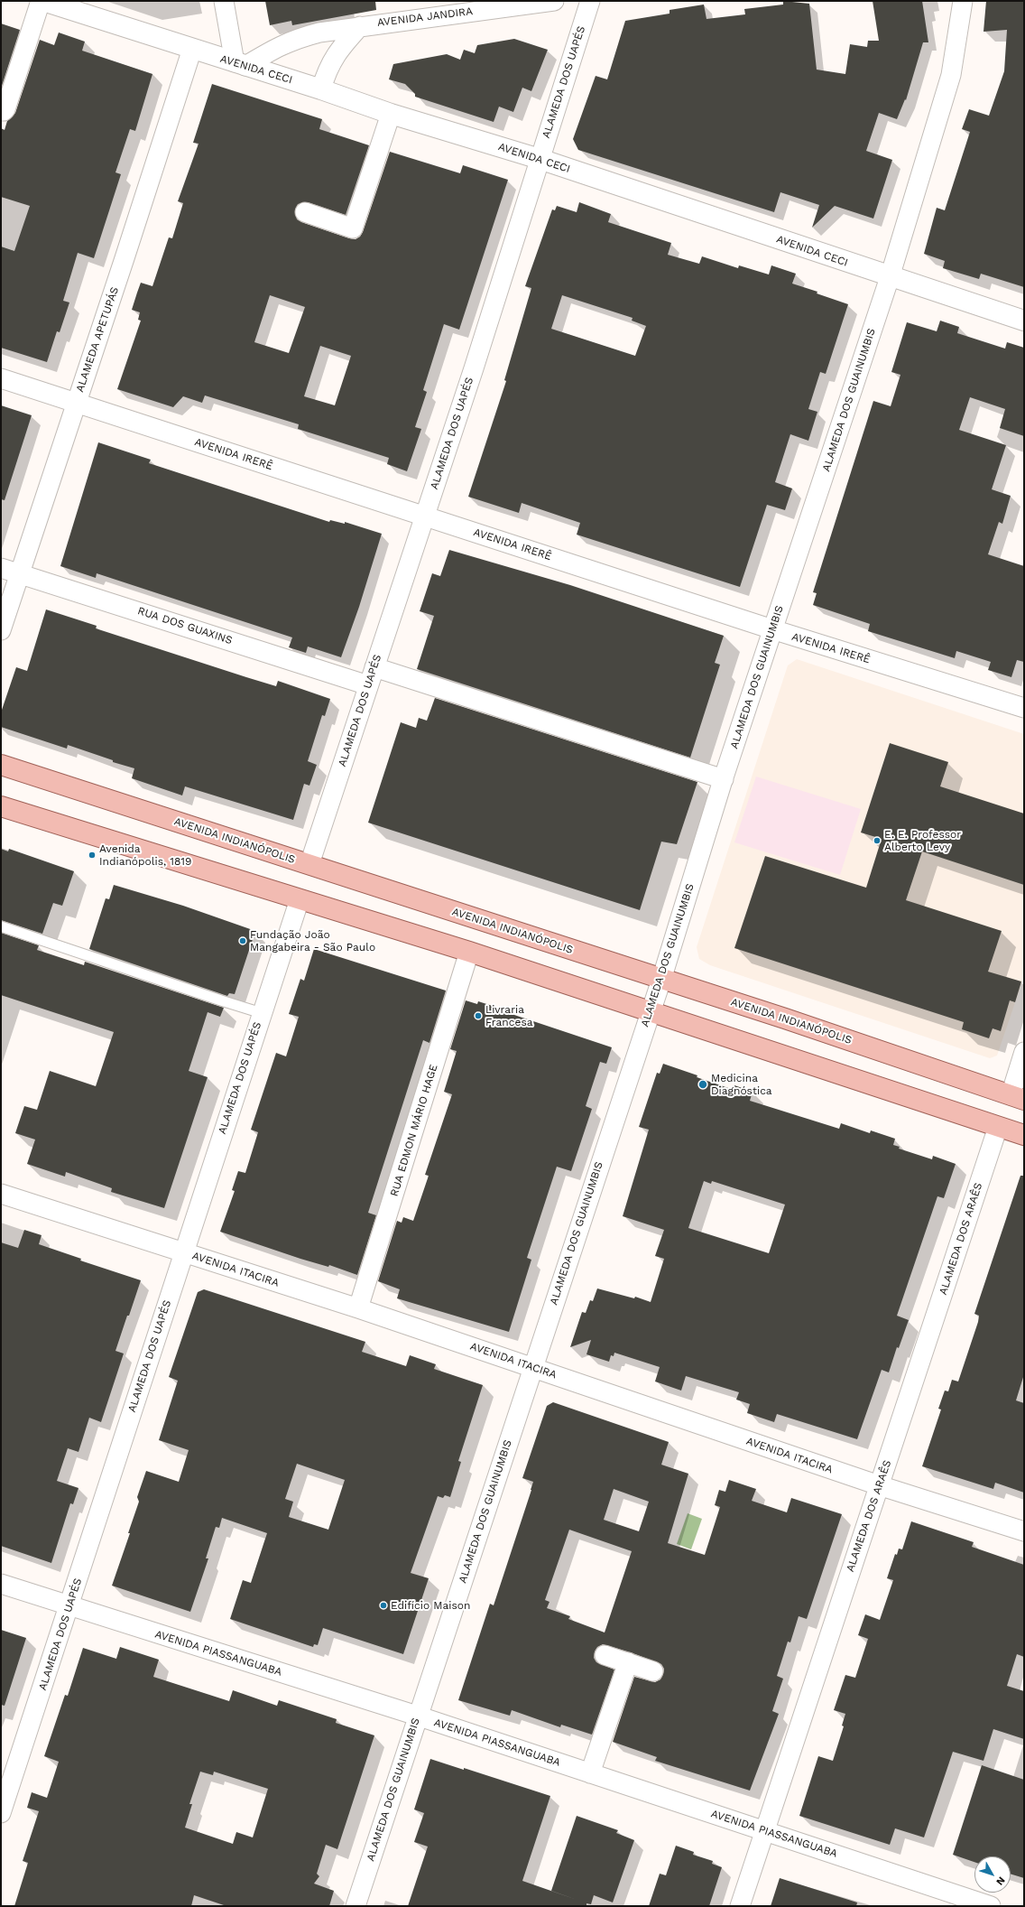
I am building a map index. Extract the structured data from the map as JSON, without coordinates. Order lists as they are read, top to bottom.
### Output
{
  "streets": {
    "main road": ["AVENIDA INDIANÓPOLIS"],
    "street": [
      "AVENIDA JANDIRA",
      "AVENIDA CECI",
      "ALAMEDA DOS UAPÉS",
      "ALAMEDA APETUPÁS",
      "ALAMEDA DOS GUAINUMBIS",
      "AVENIDA IRERÊ",
      "RUA DOS GUAXINS",
      "RUA EDMON MÁRIO HAGE",
      "ALAMEDA DOS ARAÊS",
      "AVENIDA ITACIRA",
      "AVENIDA PIASSANGUABA"
    ]
  },
  "crossings": [
    ["AVENIDA JANDIRA", "AVENIDA CECI"],
    ["AVENIDA CECI", "ALAMEDA DOS UAPÉS"],
    ["AVENIDA CECI", "ALAMEDA APETUPÁS"],
    ["AVENIDA CECI", "ALAMEDA DOS GUAINUMBIS"],
    ["ALAMEDA DOS UAPÉS", "AVENIDA IRERÊ"],
    ["ALAMEDA DOS UAPÉS", "RUA DOS GUAXINS"],
    ["ALAMEDA DOS UAPÉS", "AVENIDA INDIANÓPOLIS"],
    ["ALAMEDA DOS UAPÉS", "AVENIDA ITACIRA"],
    ["ALAMEDA DOS UAPÉS", "AVENIDA PIASSANGUABA"],
    ["ALAMEDA APETUPÁS", "AVENIDA IRERÊ"],
    ["ALAMEDA APETUPÁS", "RUA DOS GUAXINS"],
    ["ALAMEDA DOS GUAINUMBIS", "AVENIDA IRERÊ"],
    ["ALAMEDA DOS GUAINUMBIS", "AVENIDA INDIANÓPOLIS"],
    ["ALAMEDA DOS GUAINUMBIS", "AVENIDA ITACIRA"],
    ["ALAMEDA DOS GUAINUMBIS", "AVENIDA PIASSANGUABA"],
    ["RUA EDMON MÁRIO HAGE", "AVENIDA ITACIRA"],
    ["ALAMEDA DOS ARAÊS", "AVENIDA ITACIRA"],
    ["ALAMEDA DOS ARAÊS", "AVENIDA PIASSANGUABA"]
  ],
  "places": [
    "E. E. Professor Alberto Levy",
    "Avenida Indianópolis, 1819",
    "Fundação João Mangabeira - São Paulo",
    "Livraria Francesa",
    "Medicina Diagnóstica",
    "Edifício Maison"
  ],
  "north": "bottom right"
}
